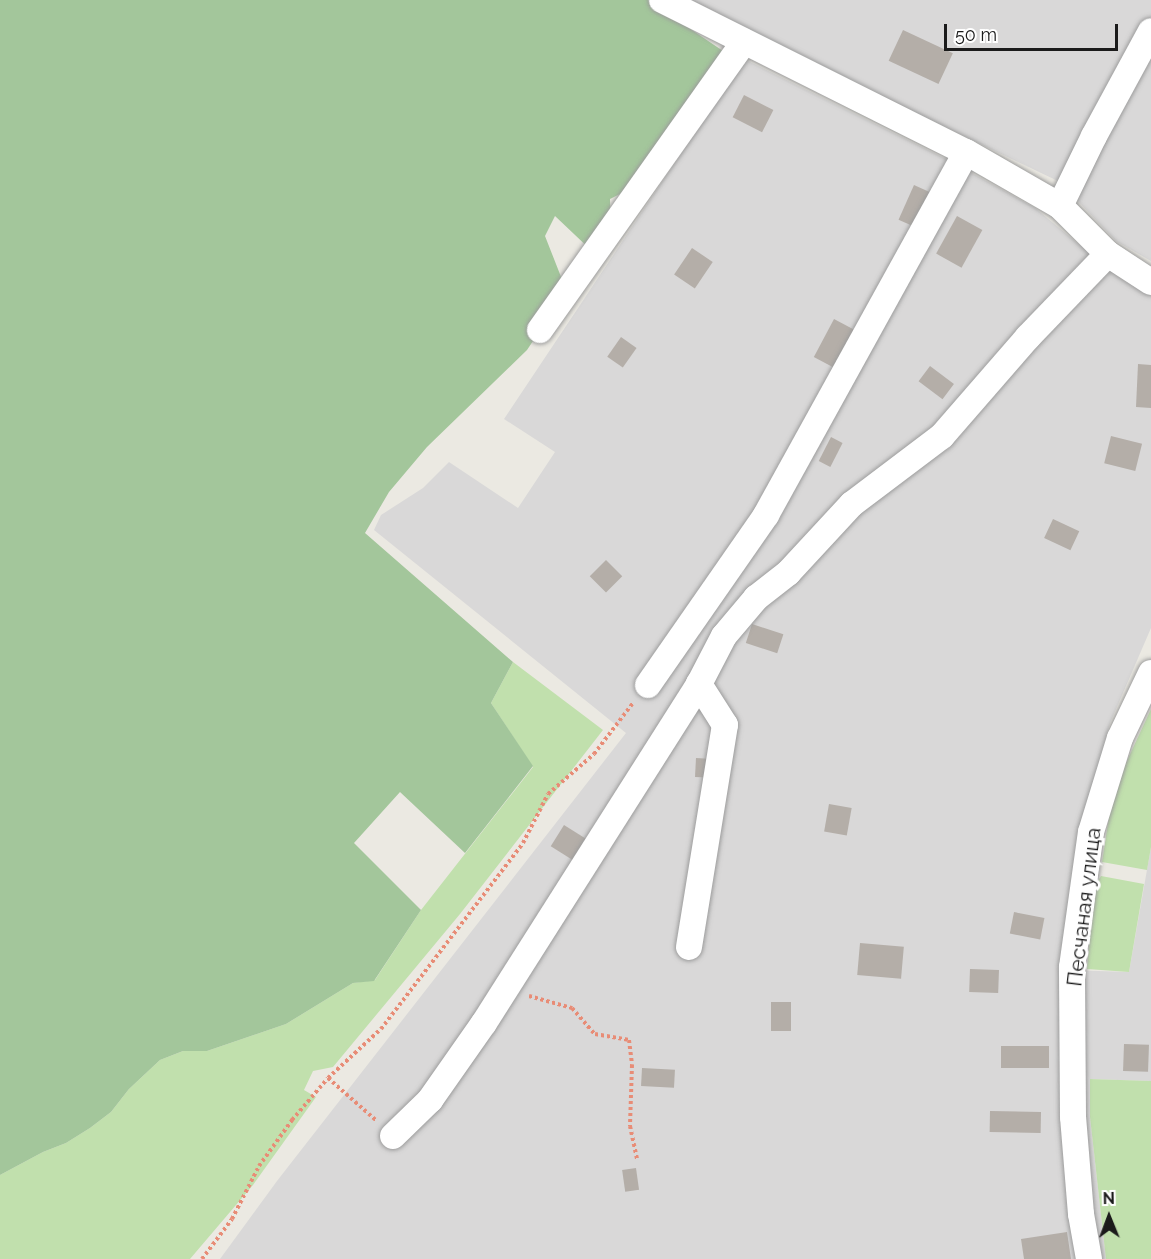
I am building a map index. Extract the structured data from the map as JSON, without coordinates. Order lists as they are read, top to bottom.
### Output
{
  "streets": {
    "street": ["Песчаная улица"]
  },
  "scale_bar": "50 m",
  "north": "top"
}
